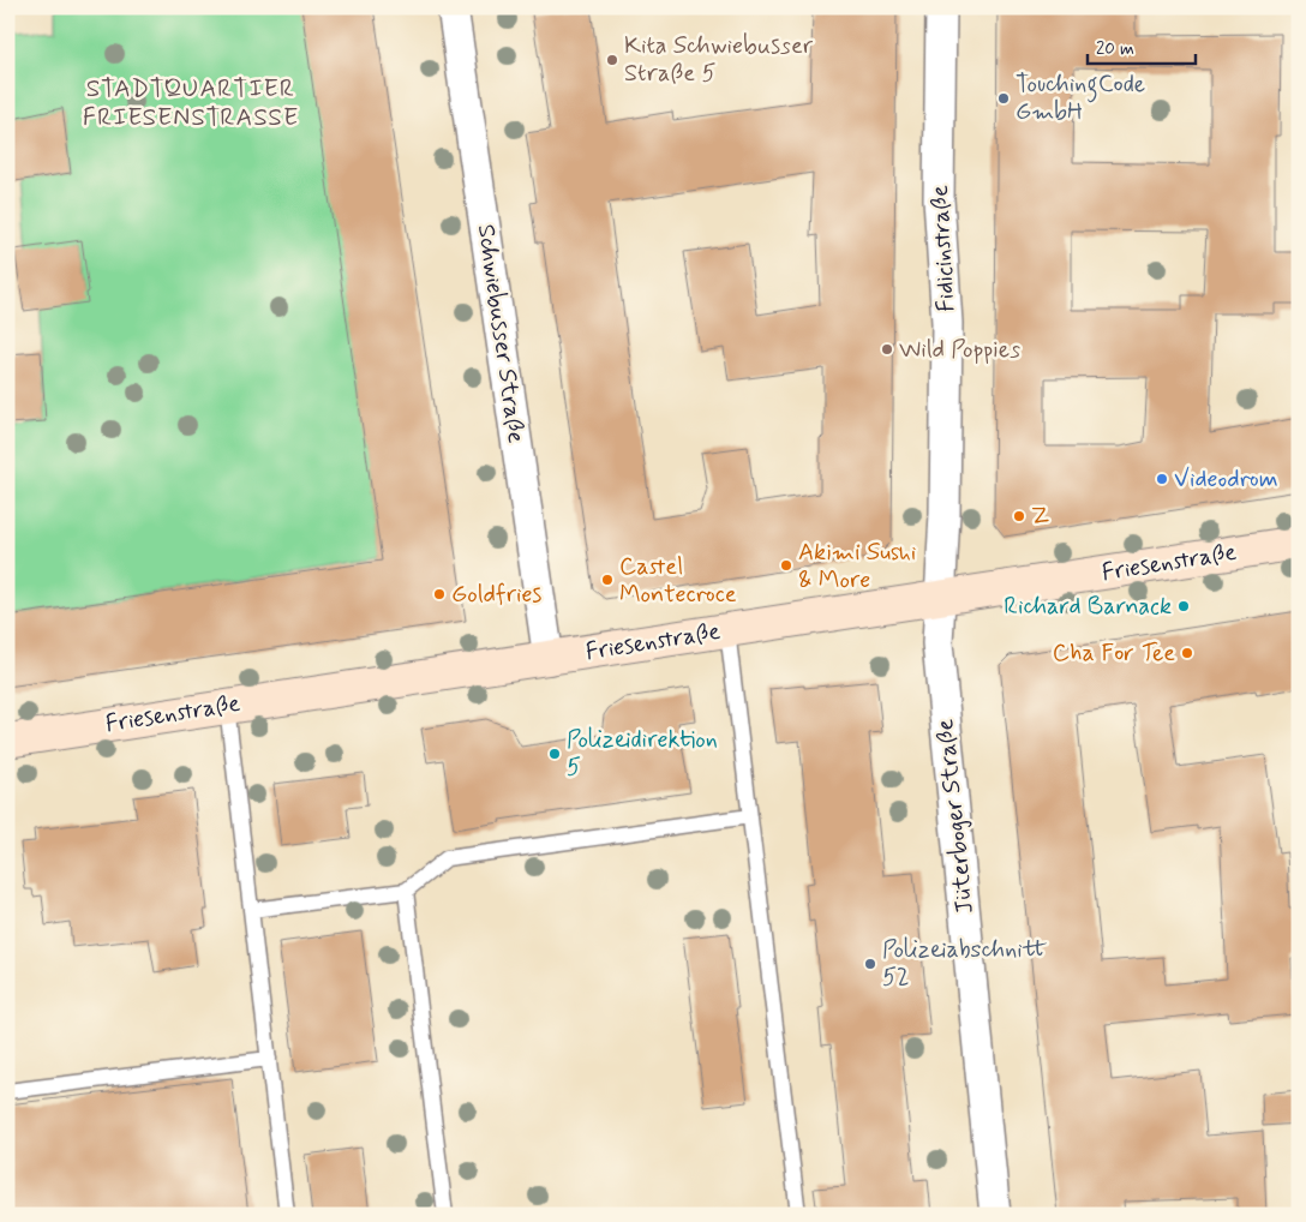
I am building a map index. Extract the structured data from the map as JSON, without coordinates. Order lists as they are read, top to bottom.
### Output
{
  "streets": {
    "street": [
      "Fidicinstraße",
      "Schwiebusser Straße",
      "Friesenstraße",
      "Jüterboger Straße"
    ]
  },
  "crossings": [
    ["Fidicinstraße", "Friesenstraße"],
    ["Fidicinstraße", "Jüterboger Straße"],
    ["Schwiebusser Straße", "Friesenstraße"],
    ["Friesenstraße", "Jüterboger Straße"]
  ],
  "districts": ["STADTQUARTIER FRIESENSTRASSE"],
  "places": [
    "Kita Schwiebusser Straße 5",
    "TouchingCode GmbH",
    "Wild Poppies",
    "Videodrom",
    "Z",
    "Akimi Sushi & More",
    "Castel Montecroce",
    "Goldfries",
    "Richard Barnack",
    "Cha For Tee",
    "Polizeidirektion 5",
    "Polizeiabschnitt 52"
  ],
  "scale_bar": "20 m"
}
